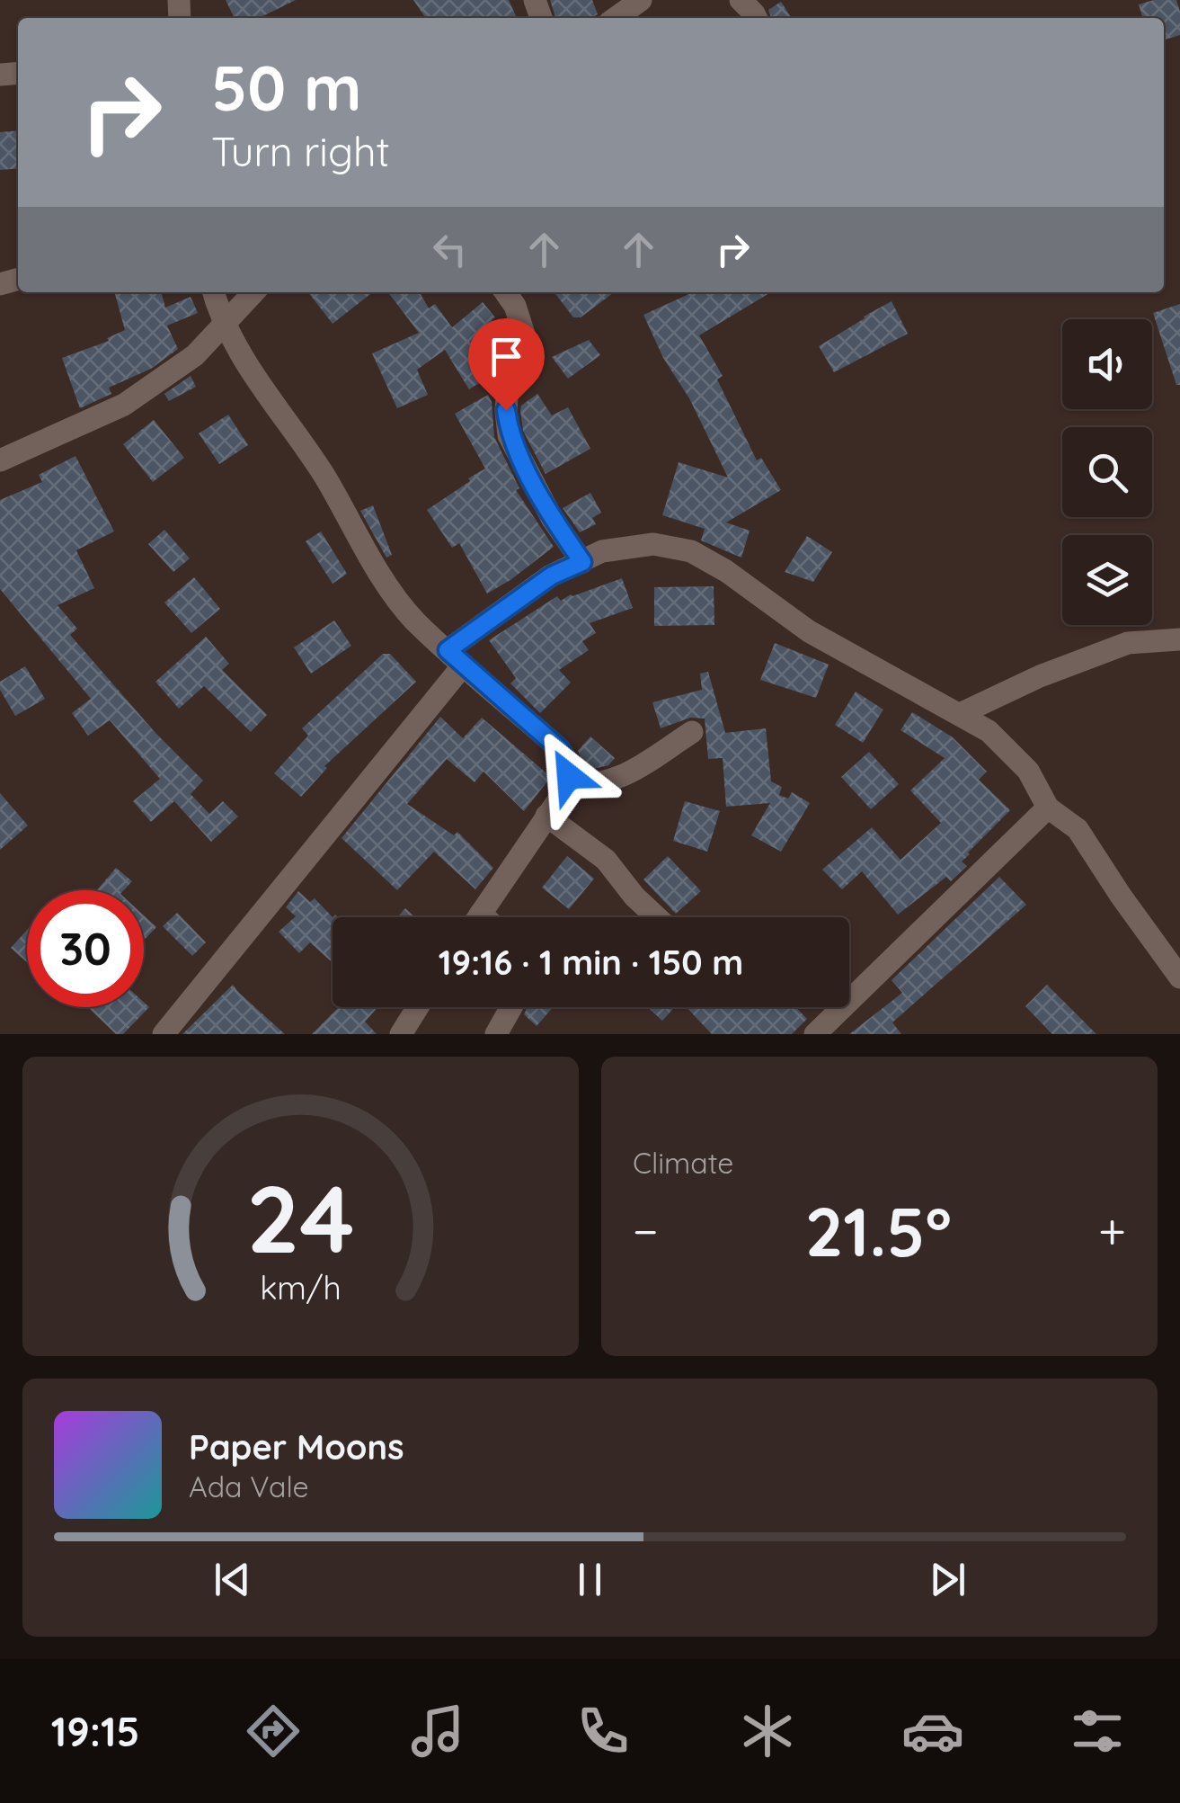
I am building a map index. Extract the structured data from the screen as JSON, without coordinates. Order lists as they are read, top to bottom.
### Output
{
  "page": {
    "turn": ["50 m", "Turn right"],
    "limit": "30",
    "trip": "19:16 · 1 min · 150 m",
    "tile": "Climate",
    "heat": ["−", "21.5°", "+"],
    "song": ["Paper Moons", "Ada Vale"],
    "tabs": "19:15",
    "gauge": ["24", "km/h"]
  }
}
